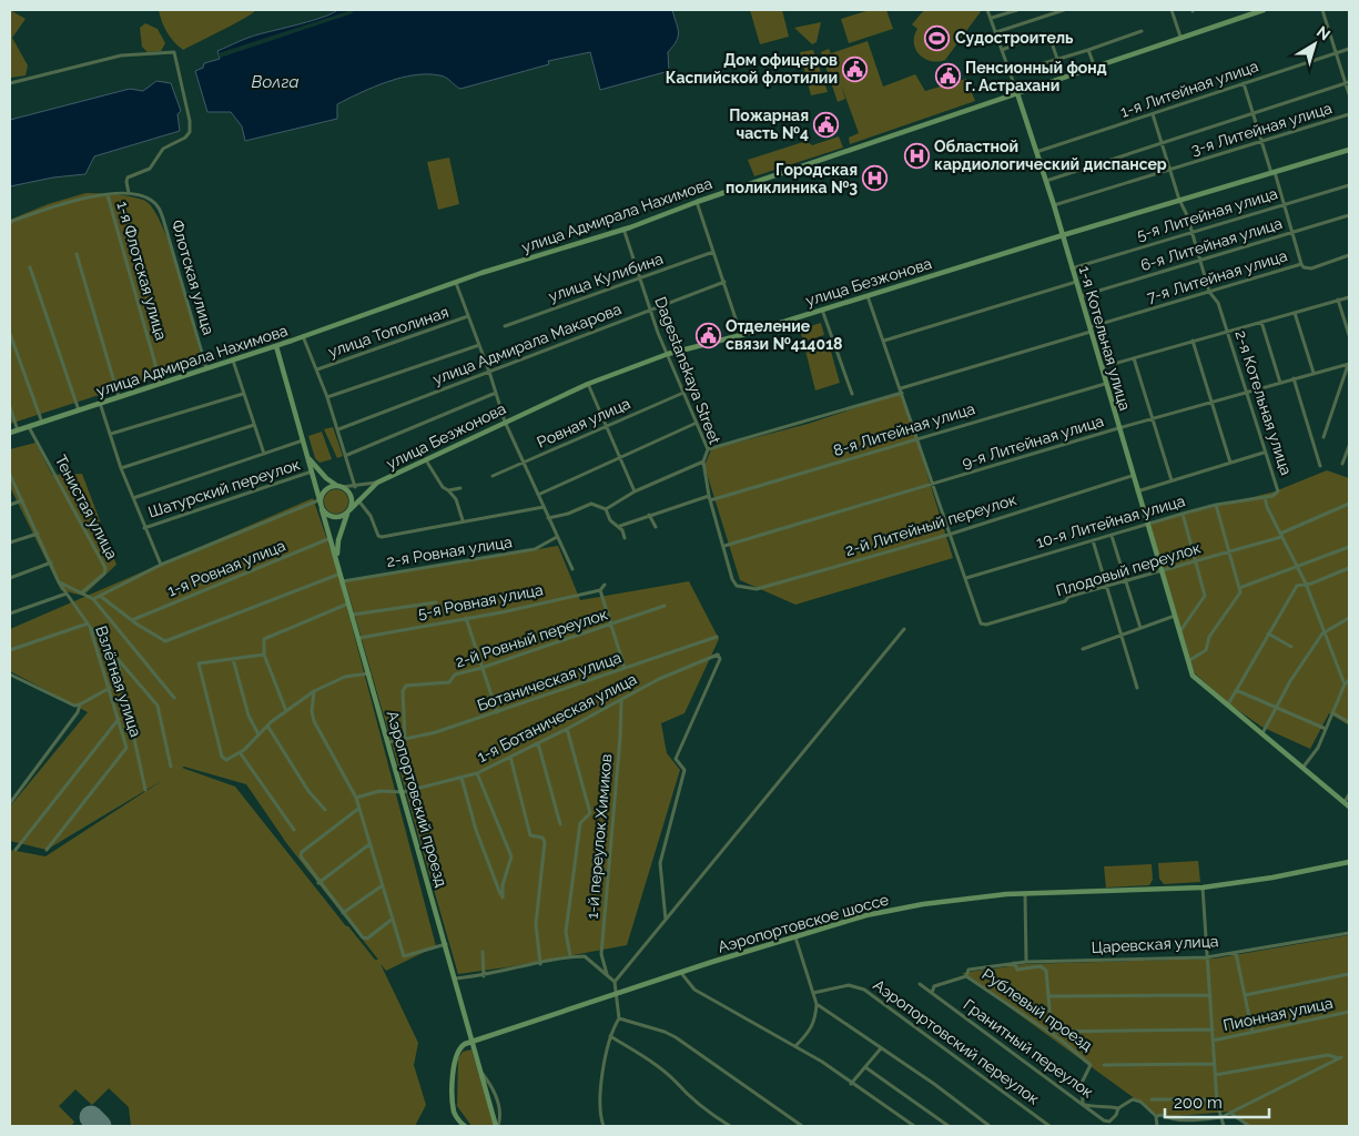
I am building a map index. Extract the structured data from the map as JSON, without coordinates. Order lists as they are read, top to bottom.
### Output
{
  "streets": {
    "main road": [
      "улица Адмирала Нахимова",
      "улица Безжонова",
      "1-я Котельная улица",
      "Аэропортовский проезд",
      "Аэропортовское шоссе"
    ],
    "street": [
      "1-я Литейная улица",
      "3-я Литейная улица",
      "5-я Литейная улица",
      "6-я Литейная улица",
      "1-я Флотская улица",
      "7-я Литейная улица",
      "Флотская улица",
      "улица Кулибина",
      "улица Тополиная",
      "улица Адмирала Макарова",
      "Dagestanskaya Street",
      "2-я Котельная улица",
      "Ровная улица",
      "8-я Литейная улица",
      "9-я Литейная улица",
      "Шатурский переулок",
      "Тенистая улица",
      "10-я Литейная улица",
      "2-й Литейный переулок",
      "2-я Ровная улица",
      "1-я Ровная улица",
      "Плодовый переулок",
      "5-я Ровная улица",
      "2-й Ровный переулок",
      "Взлётная улица",
      "Ботаническая улица",
      "1-я Ботаническая улица",
      "1-й переулок Химиков",
      "Царевская улица",
      "Рублевый проезд",
      "Пионная улица",
      "Аэропортовский переулок",
      "Гранитный переулок"
    ]
  },
  "crossings": [
    ["1-я Литейная улица", "1-я Котельная улица"],
    ["1-я Литейная улица", "2-я Котельная улица"],
    ["3-я Литейная улица", "1-я Котельная улица"],
    ["3-я Литейная улица", "2-я Котельная улица"],
    ["5-я Литейная улица", "1-я Котельная улица"],
    ["5-я Литейная улица", "2-я Котельная улица"],
    ["улица Адмирала Нахимова", "1-я Флотская улица"],
    ["улица Адмирала Нахимова", "Флотская улица"],
    ["улица Адмирала Нахимова", "1-я Котельная улица"],
    ["улица Адмирала Нахимова", "Dagestanskaya Street"],
    ["улица Адмирала Нахимова", "Тенистая улица"],
    ["6-я Литейная улица", "1-я Котельная улица"],
    ["6-я Литейная улица", "2-я Котельная улица"],
    ["7-я Литейная улица", "1-я Котельная улица"],
    ["7-я Литейная улица", "Dagestanskaya Street"],
    ["7-я Литейная улица", "2-я Котельная улица"],
    ["улица Кулибина", "Dagestanskaya Street"],
    ["улица Безжонова", "1-я Котельная улица"],
    ["улица Безжонова", "Dagestanskaya Street"],
    ["улица Безжонова", "2-я Котельная улица"],
    ["улица Безжонова", "Аэропортовский проезд"],
    ["1-я Котельная улица", "8-я Литейная улица"],
    ["1-я Котельная улица", "9-я Литейная улица"],
    ["1-я Котельная улица", "10-я Литейная улица"],
    ["1-я Котельная улица", "2-й Литейный переулок"],
    ["1-я Котельная улица", "Плодовый переулок"],
    ["улица Адмирала Макарова", "Dagestanskaya Street"],
    ["Dagestanskaya Street", "Ровная улица"],
    ["Dagestanskaya Street", "8-я Литейная улица"],
    ["Dagestanskaya Street", "9-я Литейная улица"],
    ["Dagestanskaya Street", "2-й Литейный переулок"],
    ["2-я Котельная улица", "9-я Литейная улица"],
    ["2-я Котельная улица", "10-я Литейная улица"],
    ["Шатурский переулок", "Аэропортовский проезд"],
    ["10-я Литейная улица", "Плодовый переулок"],
    ["2-я Ровная улица", "Аэропортовский проезд"],
    ["1-я Ровная улица", "Аэропортовский проезд"],
    ["5-я Ровная улица", "Аэропортовский проезд"],
    ["2-й Ровный переулок", "Ботаническая улица"],
    ["Ботаническая улица", "Аэропортовский проезд"],
    ["1-я Ботаническая улица", "Аэропортовский проезд"],
    ["1-я Ботаническая улица", "1-й переулок Химиков"],
    ["Аэропортовский проезд", "Аэропортовское шоссе"],
    ["Царевская улица", "Рублевый проезд"],
    ["Рублевый проезд", "Гранитный переулок"]
  ],
  "water": ["Волга"],
  "places": {
    "sports": ["Судостроитель"],
    "public building": [
      "Дом офицеров Каспийской флотилии",
      "Пенсионный фонд г. Астрахани",
      "Пожарная часть №4",
      "Отделение связи №414018"
    ],
    "hospital": ["Областной кардиологический диспансер", "Городская поликлиника №3"]
  },
  "scale_bar": "200 m",
  "north": "top right"
}
